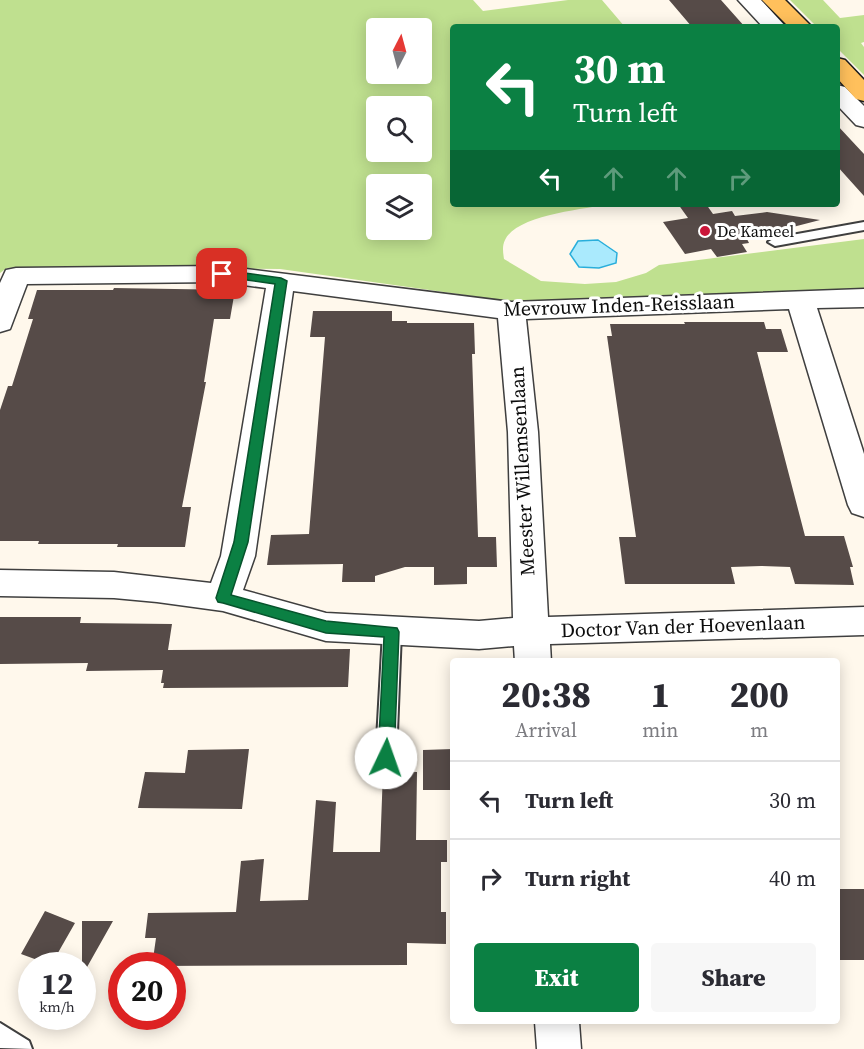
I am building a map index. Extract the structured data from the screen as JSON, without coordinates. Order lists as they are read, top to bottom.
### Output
{
  "streets": {
    "street": ["Mevrouw Inden-Reisslaan", "Meester Willemsenlaan", "Doctor Van der Hoevenlaan"]
  },
  "crossings": [
    ["Mevrouw Inden-Reisslaan", "Meester Willemsenlaan"],
    ["Meester Willemsenlaan", "Doctor Van der Hoevenlaan"]
  ],
  "places": ["De Kameel"],
  "north": "top",
  "page": {
    "turn": ["30 m", "Turn left"],
    "eta": [
      "20:38",
      "Arrival",
      "1",
      "min",
      "200",
      "m"
    ],
    "list": [
      {
        "name": "Turn left",
        "value": "30 m"
      },
      {
        "name": "Turn right",
        "value": "40 m"
      }
    ],
    "buttons": ["Exit", "Share"],
    "speed": "12 km/h",
    "limit": "20"
  }
}
